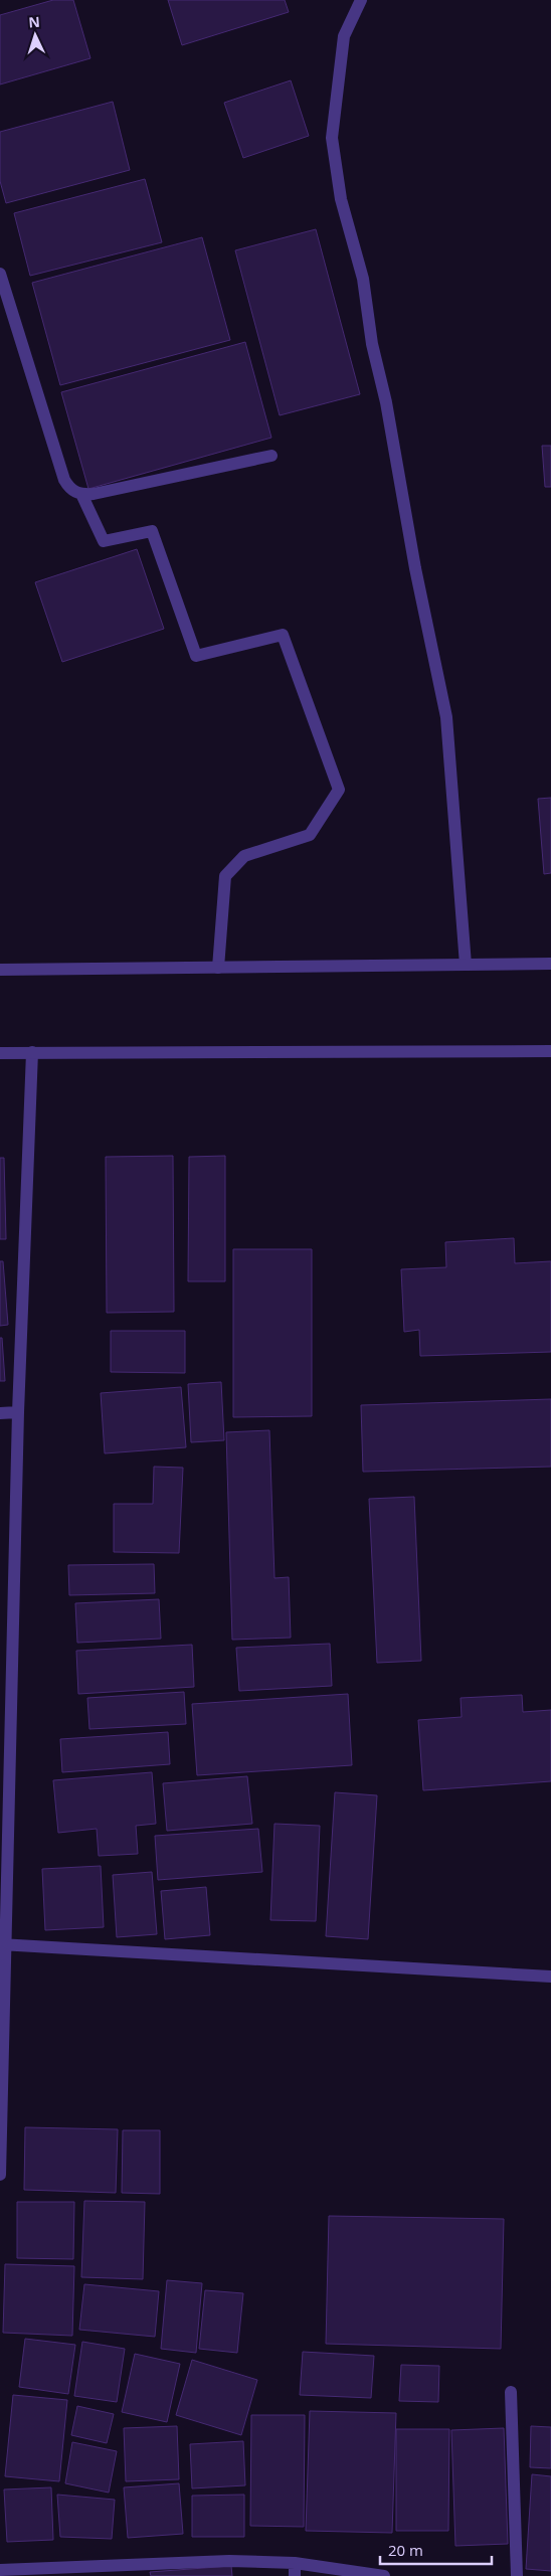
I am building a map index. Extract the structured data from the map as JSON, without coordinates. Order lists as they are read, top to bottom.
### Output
{
  "scale_bar": "20 m",
  "north": "top"
}
